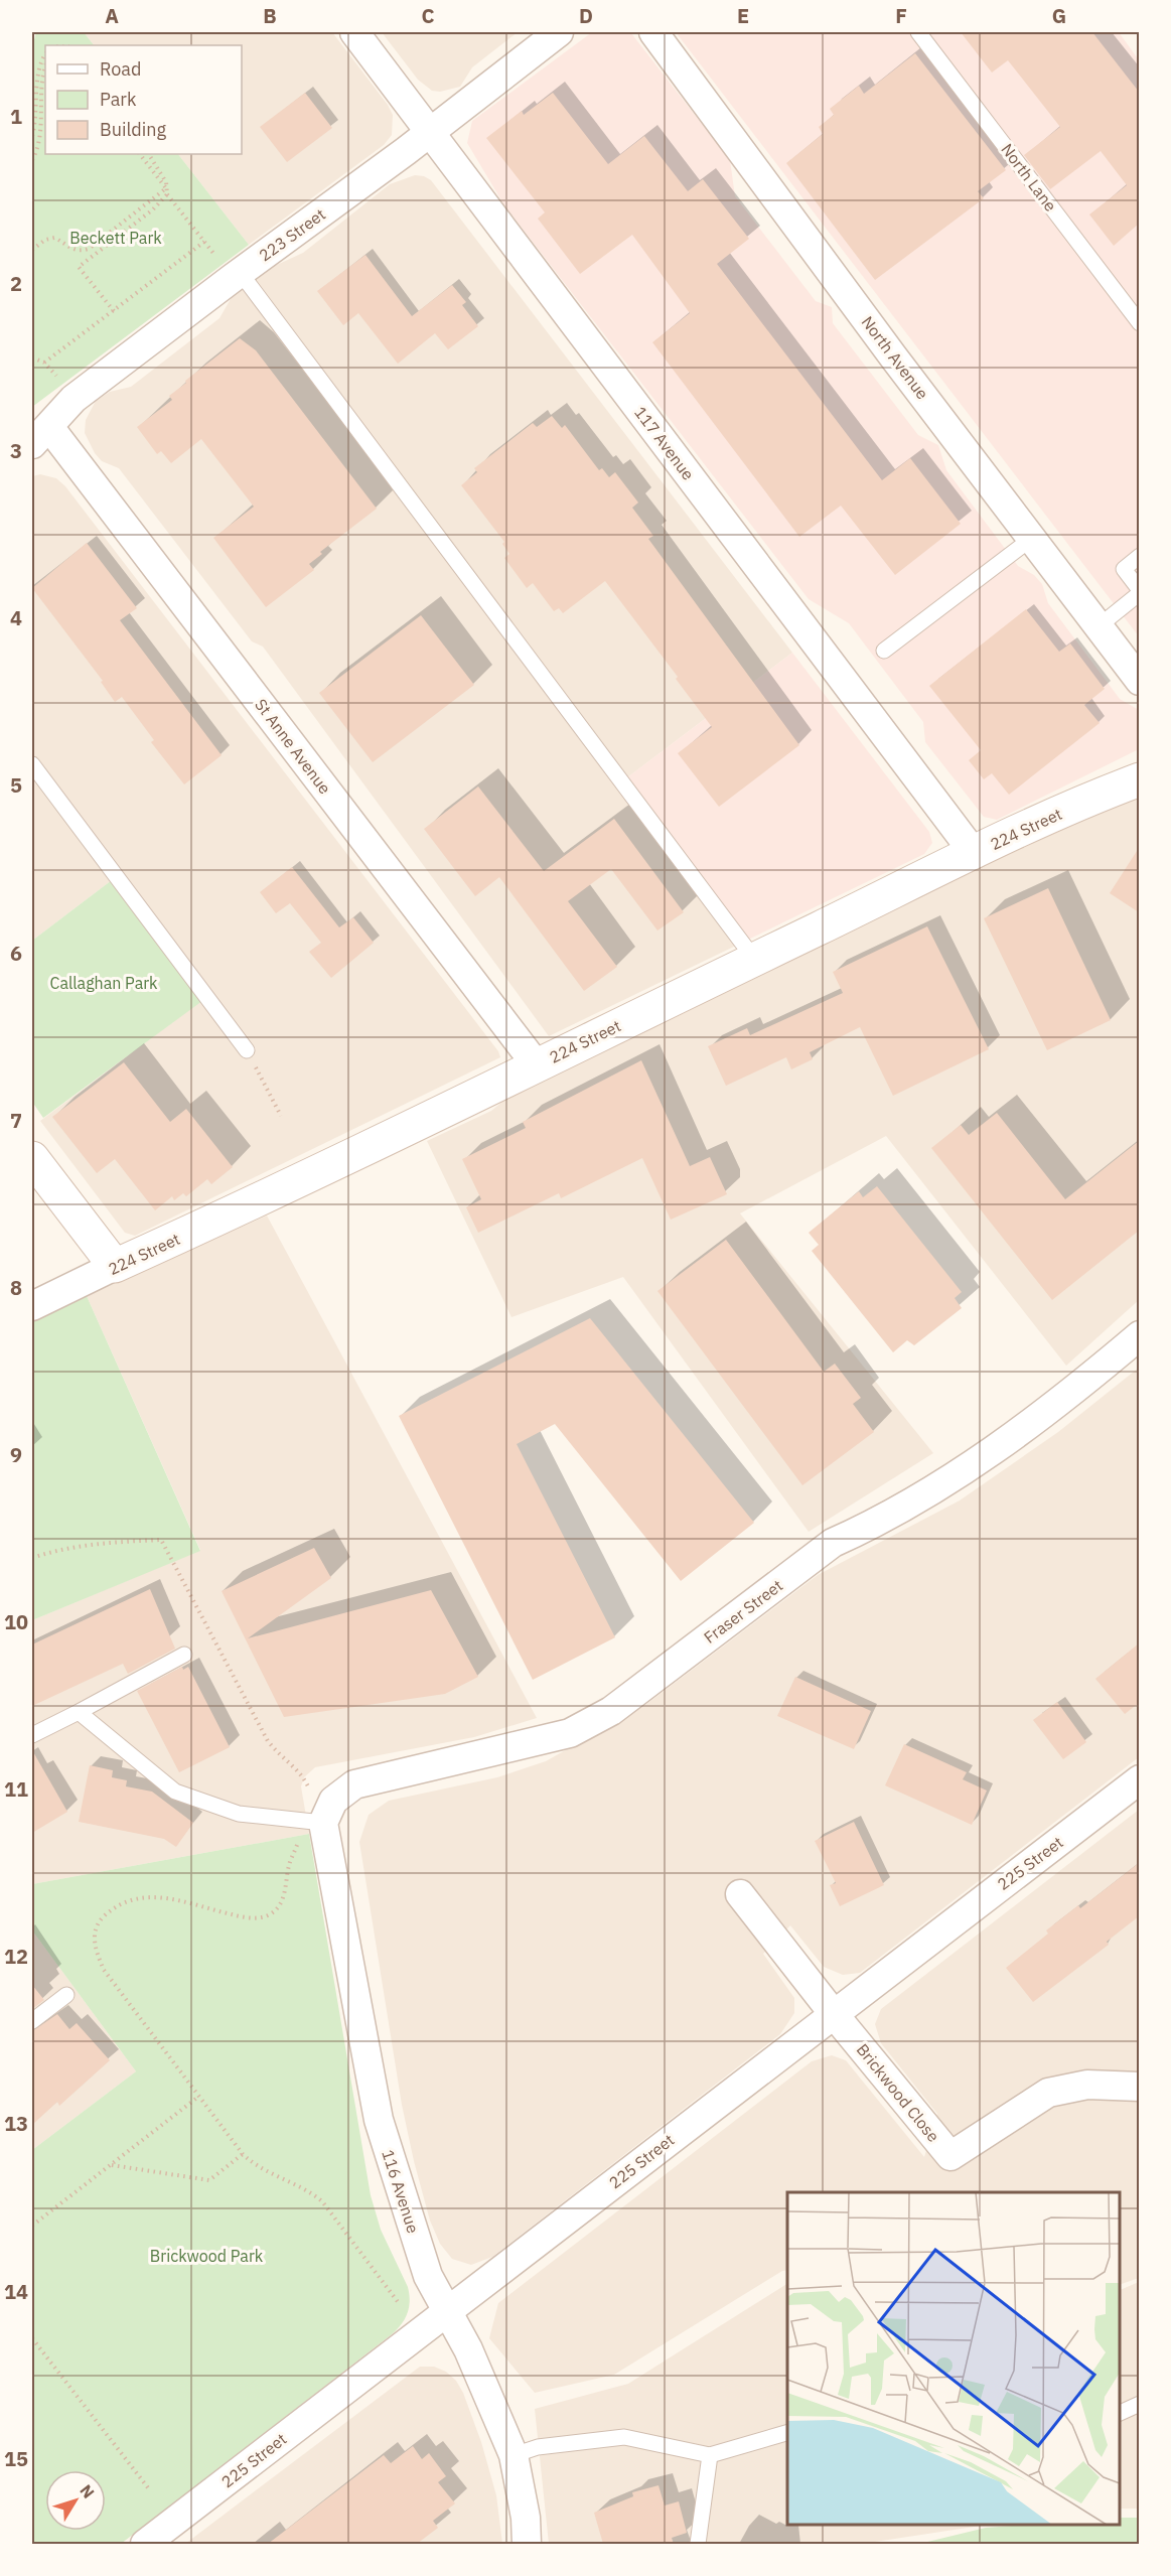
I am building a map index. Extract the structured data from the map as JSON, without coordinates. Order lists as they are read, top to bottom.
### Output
{
  "streets": {
    "street": [
      "223 Street",
      "North Avenue",
      "117 Avenue",
      "St Anne Avenue",
      "224 Street",
      "Fraser Street",
      "225 Street",
      "Brickwood Close",
      "116 Avenue"
    ],
    "lane": ["North Lane"]
  },
  "crossings": [
    ["223 Street", "117 Avenue"],
    ["223 Street", "St Anne Avenue"],
    ["117 Avenue", "224 Street"],
    ["St Anne Avenue", "224 Street"],
    ["Fraser Street", "116 Avenue"],
    ["225 Street", "Brickwood Close"],
    ["225 Street", "116 Avenue"]
  ],
  "parks": ["Beckett Park", "Callaghan Park", "Brickwood Park"],
  "legend": ["Road", "Park", "Building"],
  "north": "top right",
  "grid": {
    "columns": [
      "A",
      "B",
      "C",
      "D",
      "E",
      "F",
      "G"
    ],
    "rows": [
      "1",
      "2",
      "3",
      "4",
      "5",
      "6",
      "7",
      "8",
      "9",
      "10",
      "11",
      "12",
      "13",
      "14",
      "15"
    ]
  }
}
